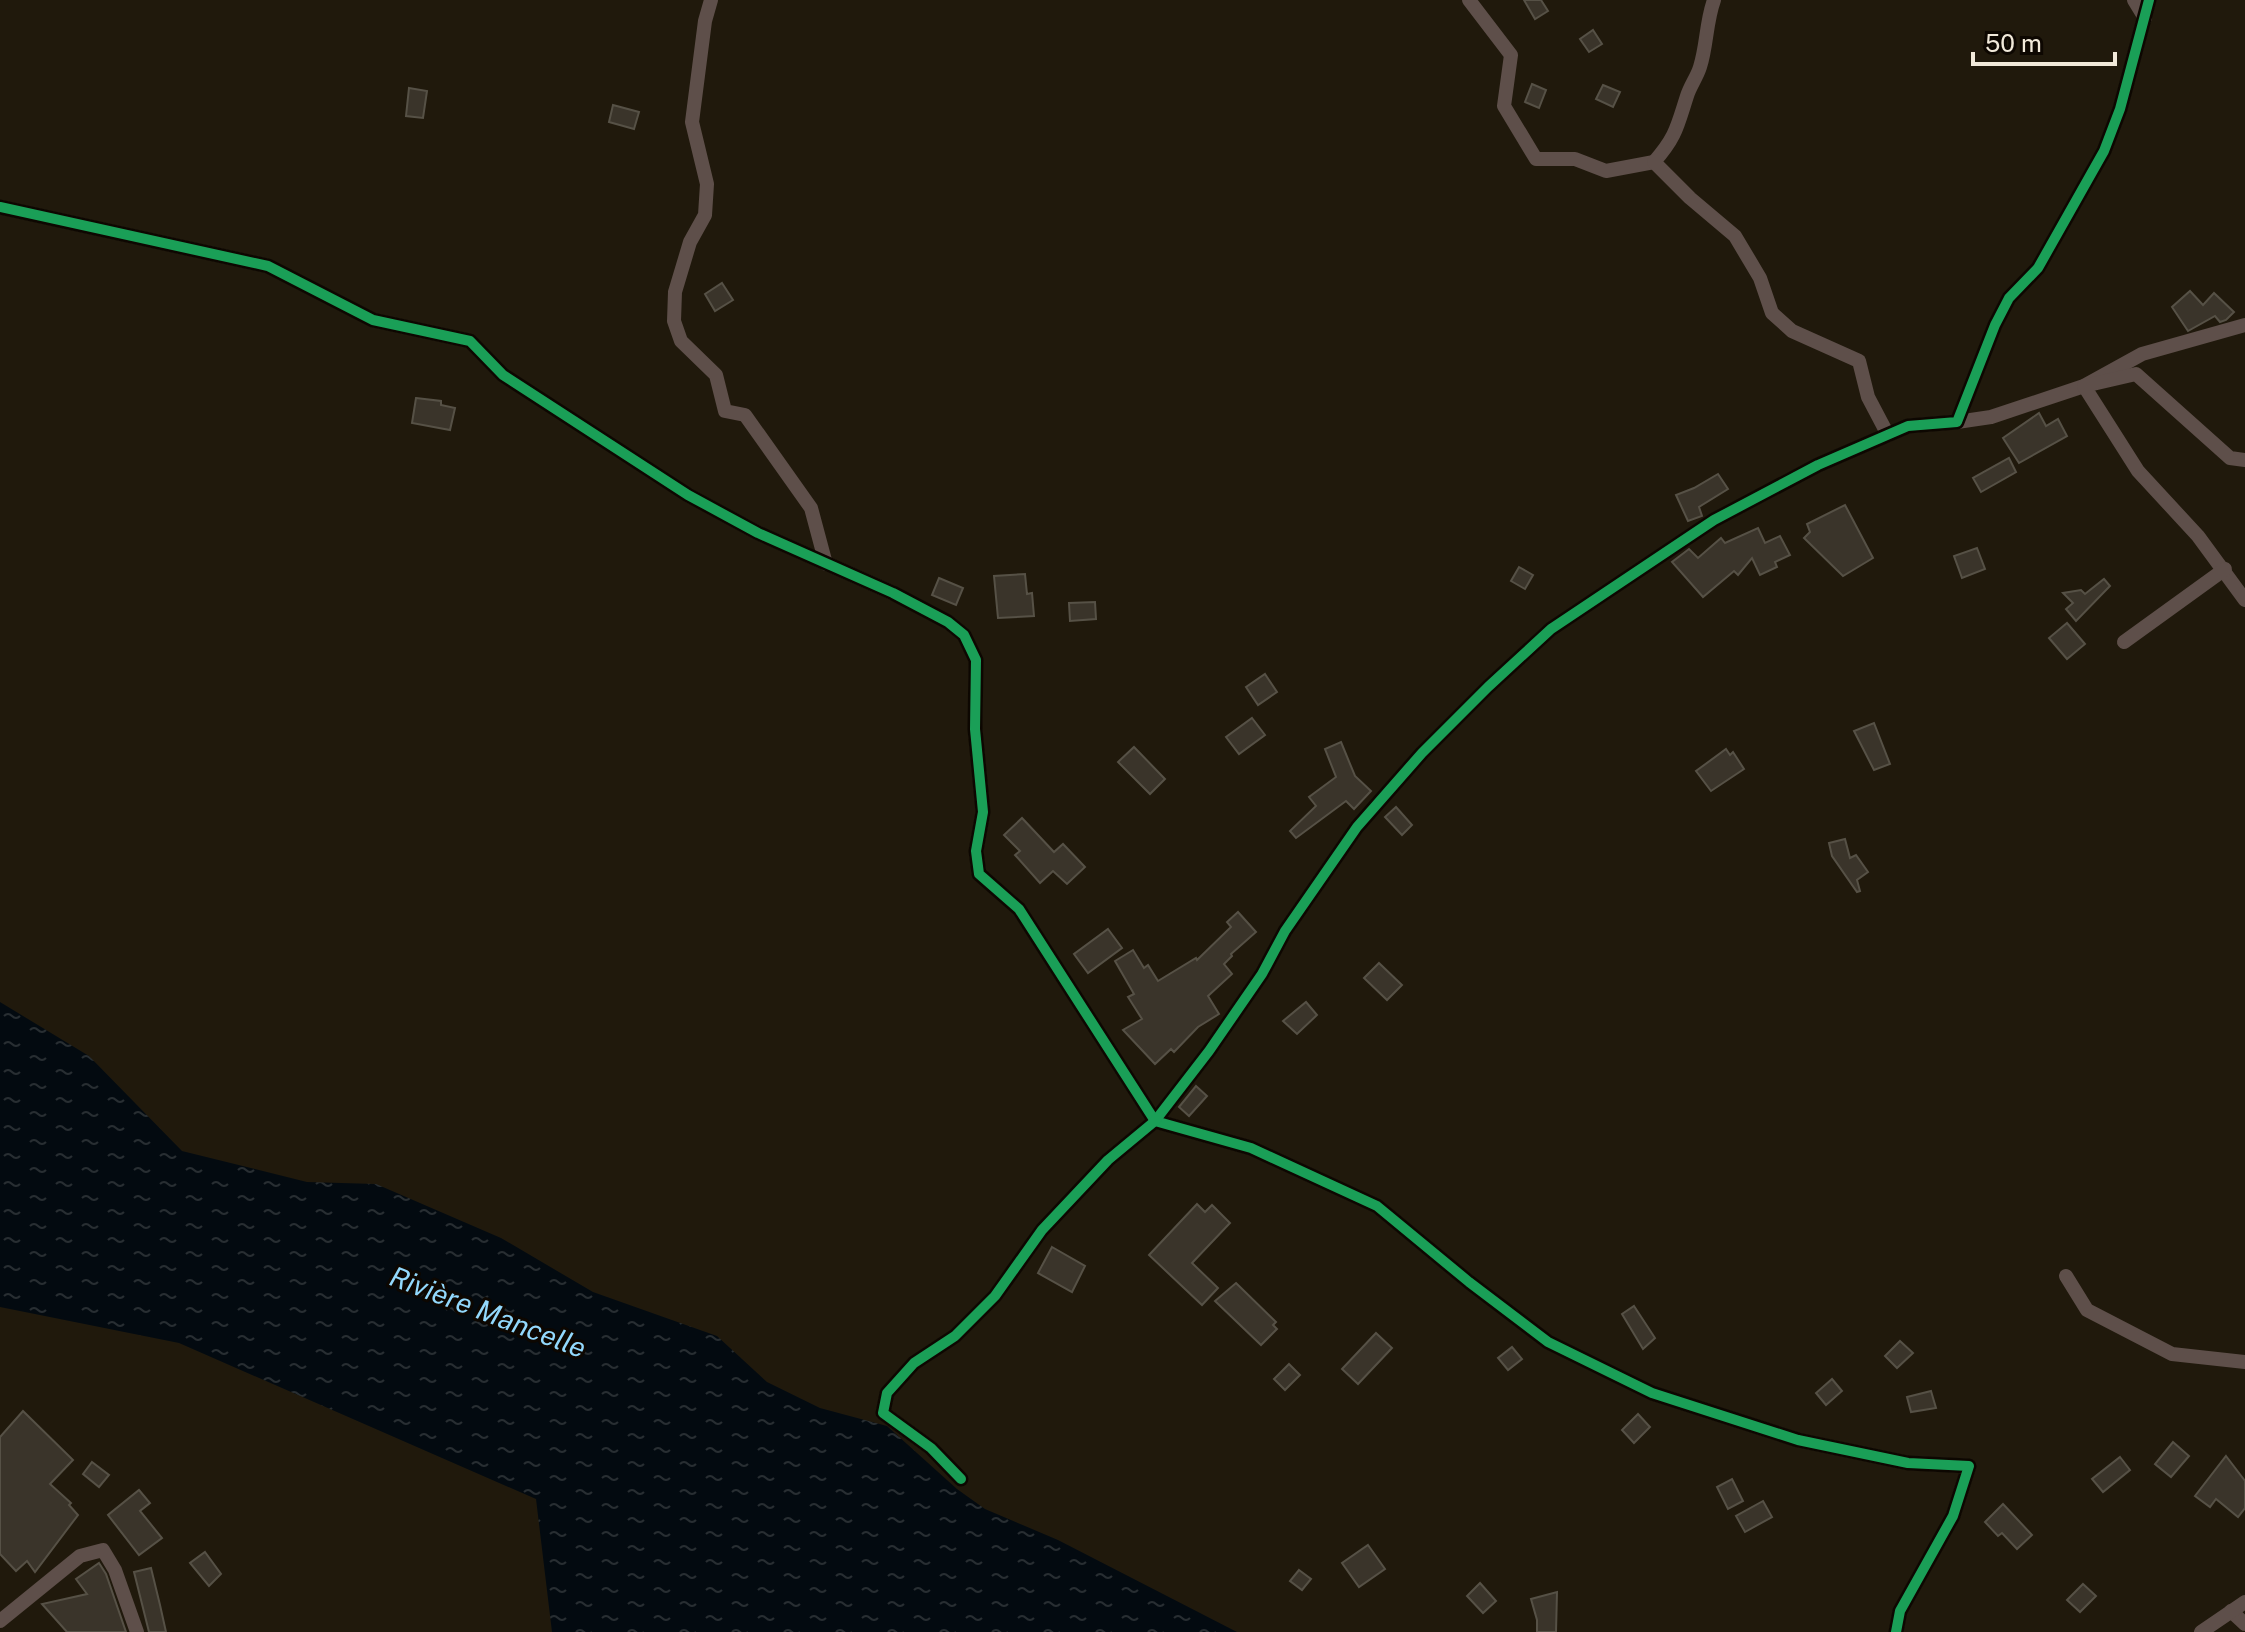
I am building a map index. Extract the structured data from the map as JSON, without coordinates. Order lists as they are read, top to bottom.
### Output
{
  "water": ["Rivière Mancelle"],
  "scale_bar": "50 m"
}
